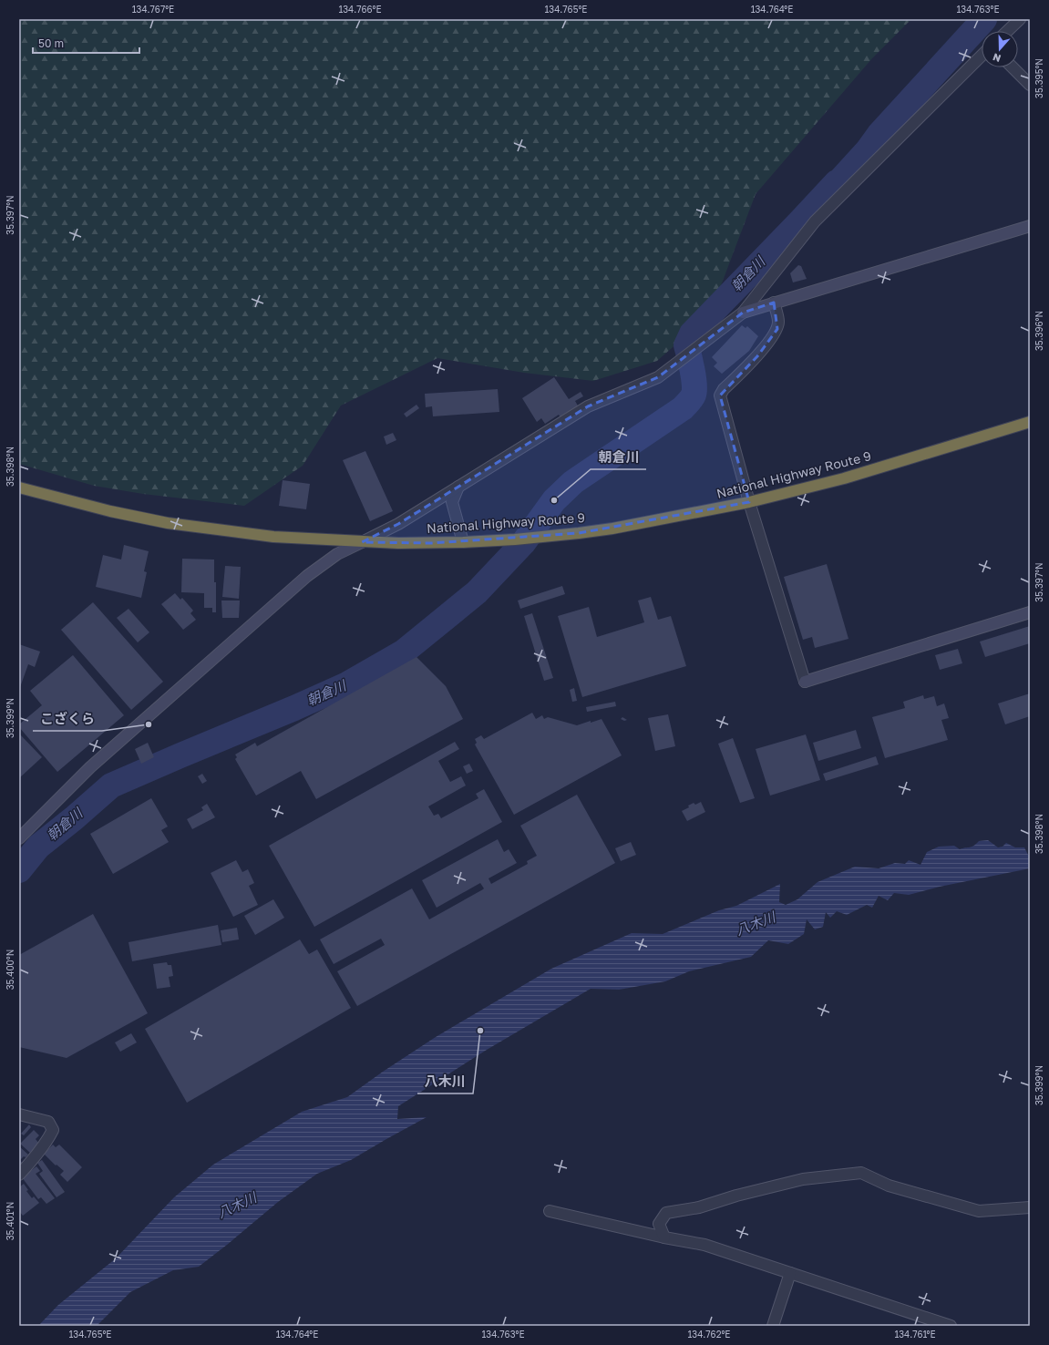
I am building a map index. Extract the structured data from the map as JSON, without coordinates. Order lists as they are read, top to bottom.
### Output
{
  "streets": {
    "highway": ["National Highway Route 9"]
  },
  "water": ["朝倉川", "八木川"],
  "places": ["朝倉川", "こざくら", "八木川"],
  "scale_bar": "50 m",
  "north": "bottom",
  "coordinates": [
    "134.767°E",
    "134.766°E",
    "134.765°E",
    "134.764°E",
    "134.763°E",
    "35.395°N",
    "35.397°N",
    "35.396°N",
    "35.398°N",
    "35.399°N",
    "35.400°N",
    "35.401°N",
    "134.762°E",
    "134.761°E"
  ]
}
